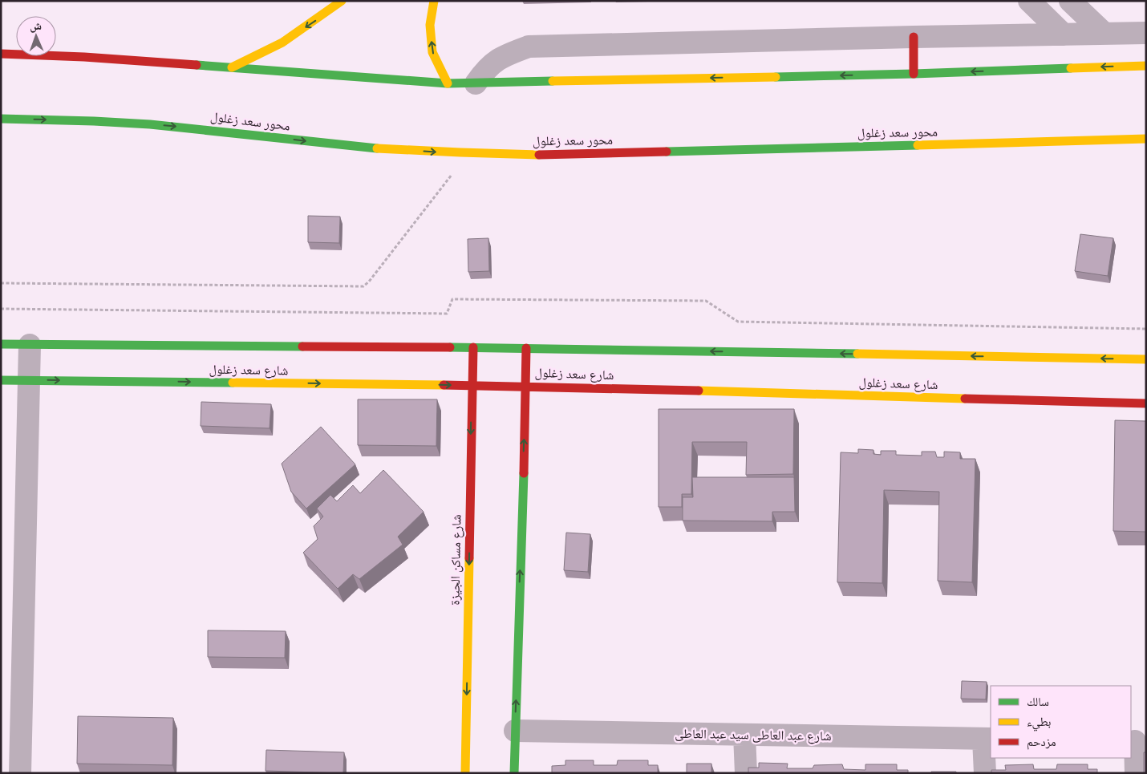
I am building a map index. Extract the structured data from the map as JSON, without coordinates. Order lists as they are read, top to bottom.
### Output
{
  "streets": {
    "street": [
      "محور سعد زغلول",
      "شارع سعد زغلول",
      "شارع مساكن الجيزة",
      "شارع عبد العاطى سيد عبد العاطى"
    ]
  },
  "crossings": [
    ["شارع سعد زغلول", "شارع مساكن الجيزة"]
  ],
  "legend": ["سالك", "بطيء", "مزدحم"],
  "north": "top"
}
